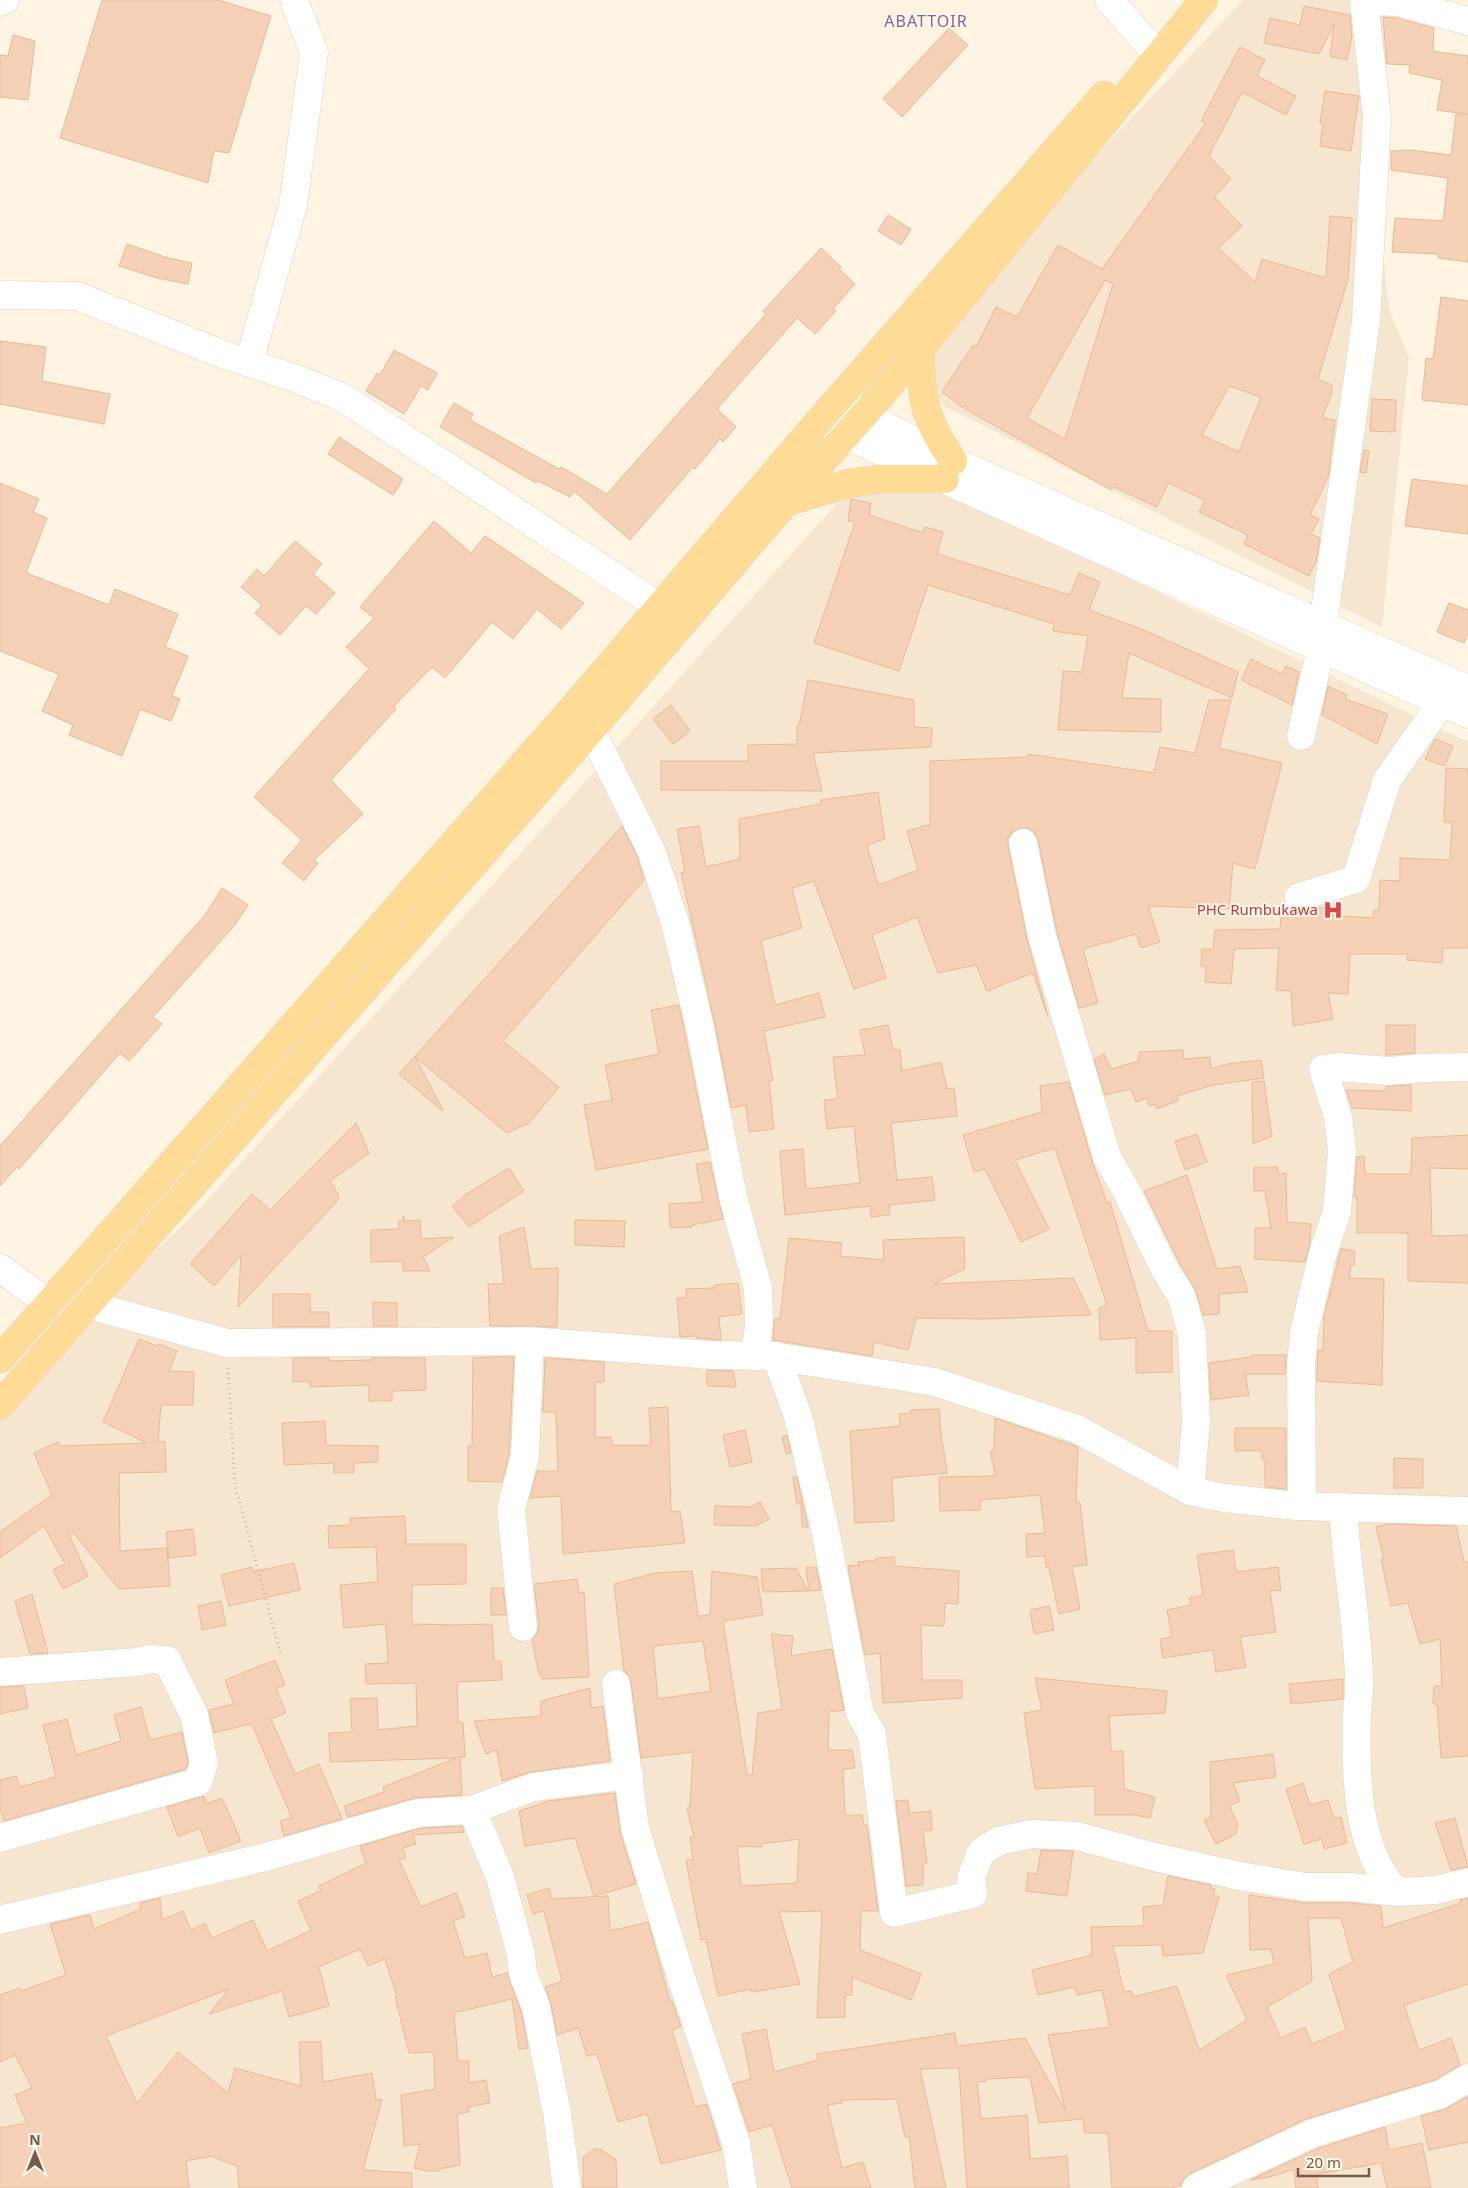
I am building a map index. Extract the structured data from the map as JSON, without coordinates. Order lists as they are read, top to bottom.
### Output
{
  "districts": ["ABATTOIR"],
  "places": {
    "hospital": ["PHC Rumbukawa"]
  },
  "scale_bar": "20 m",
  "north": "top"
}
